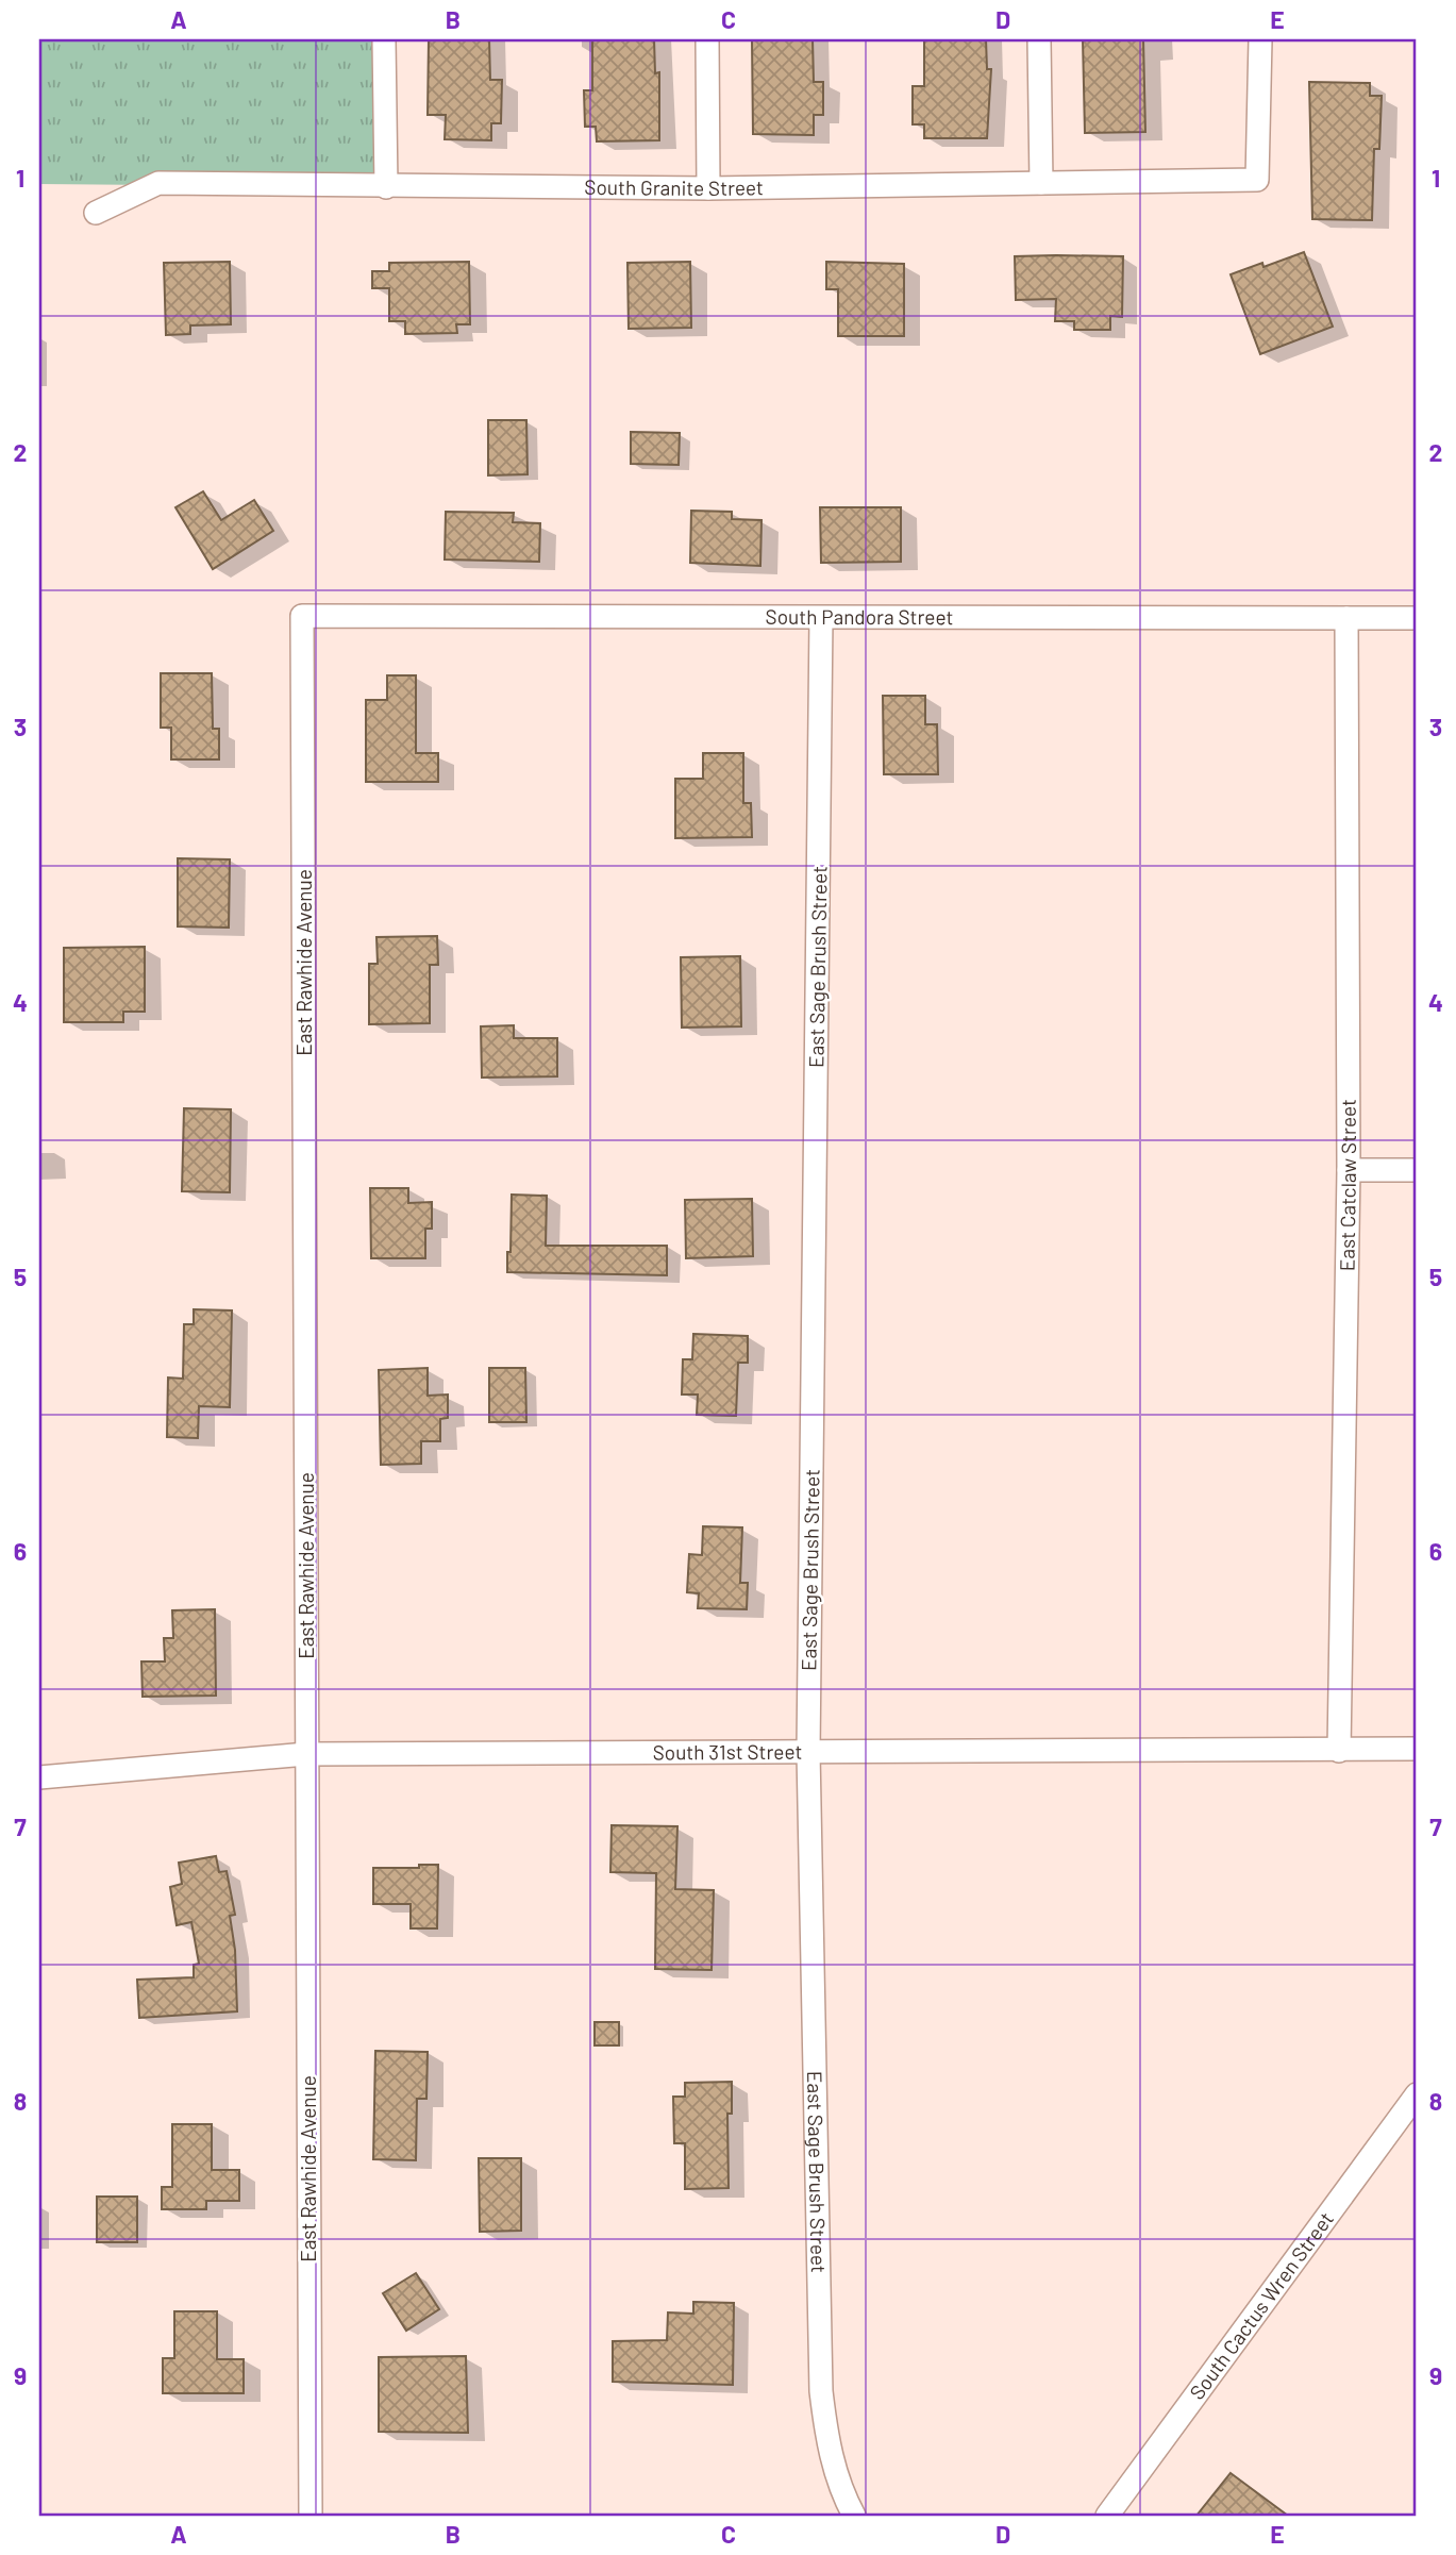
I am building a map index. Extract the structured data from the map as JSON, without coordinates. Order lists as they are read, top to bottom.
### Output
{
  "streets": {
    "street": [
      "South Granite Street",
      "South Pandora Street",
      "East Rawhide Avenue",
      "East Sage Brush Street",
      "East Catclaw Street",
      "South 31st Street",
      "South Cactus Wren Street"
    ]
  },
  "crossings": [
    ["South Pandora Street", "East Rawhide Avenue"],
    ["South Pandora Street", "East Sage Brush Street"],
    ["South Pandora Street", "East Catclaw Street"],
    ["East Rawhide Avenue", "South 31st Street"],
    ["East Sage Brush Street", "South 31st Street"],
    ["East Catclaw Street", "South 31st Street"]
  ],
  "grid": {
    "columns": [
      "A",
      "B",
      "C",
      "D",
      "E"
    ],
    "rows": [
      "1",
      "2",
      "3",
      "4",
      "5",
      "6",
      "7",
      "8",
      "9"
    ]
  }
}
